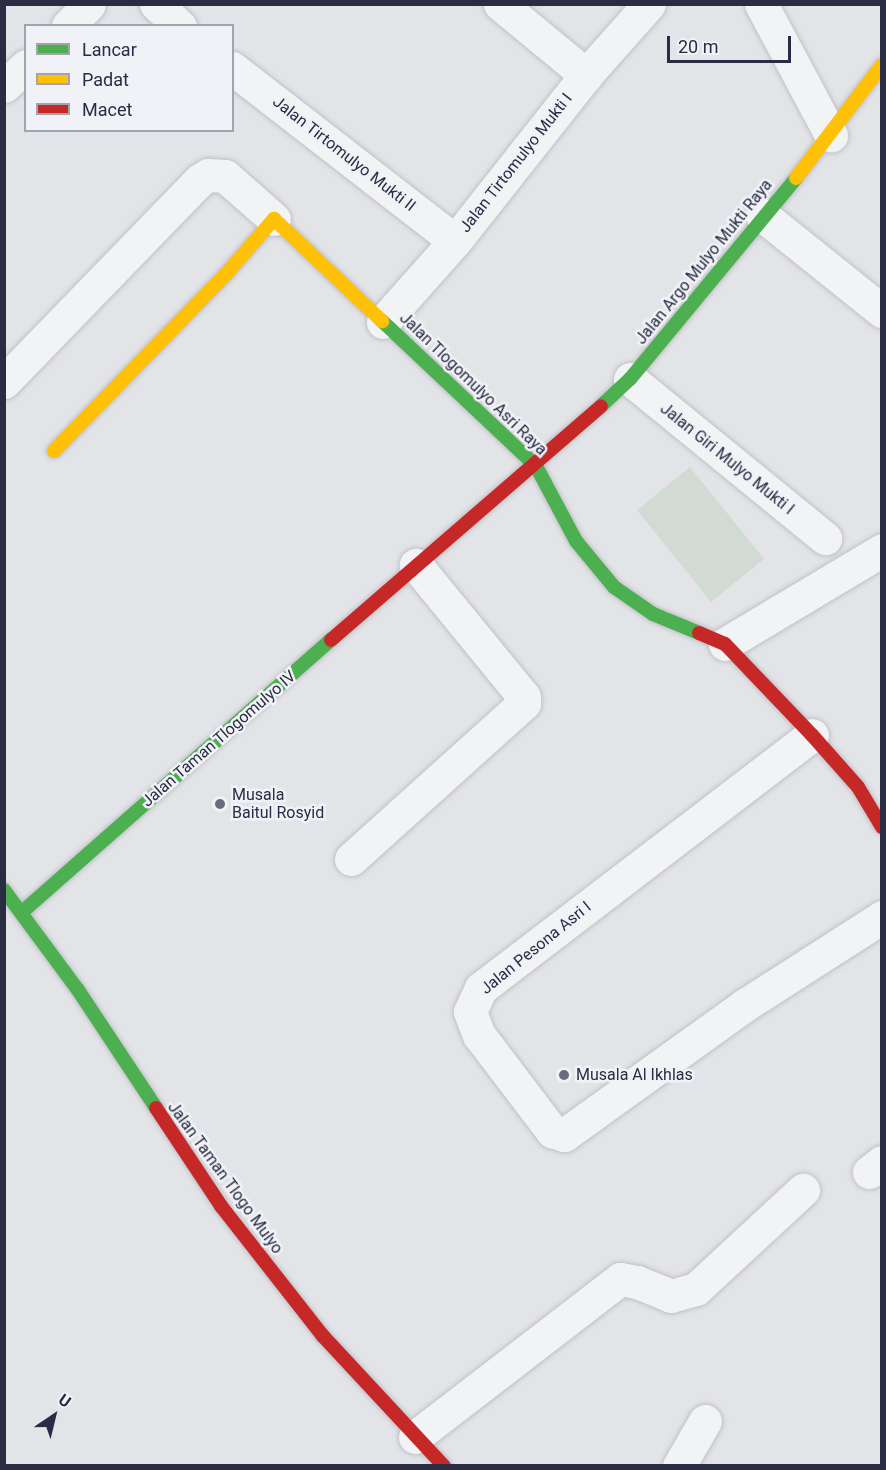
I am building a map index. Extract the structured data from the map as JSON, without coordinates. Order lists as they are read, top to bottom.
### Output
{
  "streets": {
    "street": [
      "Jalan Tirtomulyo Mukti II",
      "Jalan Tirtomulyo Mukti I",
      "Jalan Argo Mulyo Mukti Raya",
      "Jalan Tlogomulyo Asri Raya",
      "Jalan Giri Mulyo Mukti I",
      "Jalan Taman Tlogomulyo IV",
      "Jalan Pesona Asri I",
      "Jalan Taman Tlogo Mulyo"
    ]
  },
  "crossings": [
    ["Jalan Tirtomulyo Mukti II", "Jalan Tirtomulyo Mukti I"],
    ["Jalan Tirtomulyo Mukti I", "Jalan Tlogomulyo Asri Raya"],
    ["Jalan Argo Mulyo Mukti Raya", "Jalan Tlogomulyo Asri Raya"],
    ["Jalan Argo Mulyo Mukti Raya", "Jalan Giri Mulyo Mukti I"],
    ["Jalan Argo Mulyo Mukti Raya", "Jalan Taman Tlogomulyo IV"],
    ["Jalan Tlogomulyo Asri Raya", "Jalan Taman Tlogomulyo IV"],
    ["Jalan Tlogomulyo Asri Raya", "Jalan Pesona Asri I"],
    ["Jalan Taman Tlogomulyo IV", "Jalan Taman Tlogo Mulyo"]
  ],
  "places": ["Musala Baitul Rosyid", "Musala Al Ikhlas"],
  "legend": ["Lancar", "Padat", "Macet"],
  "scale_bar": "20 m",
  "north": "top right"
}
